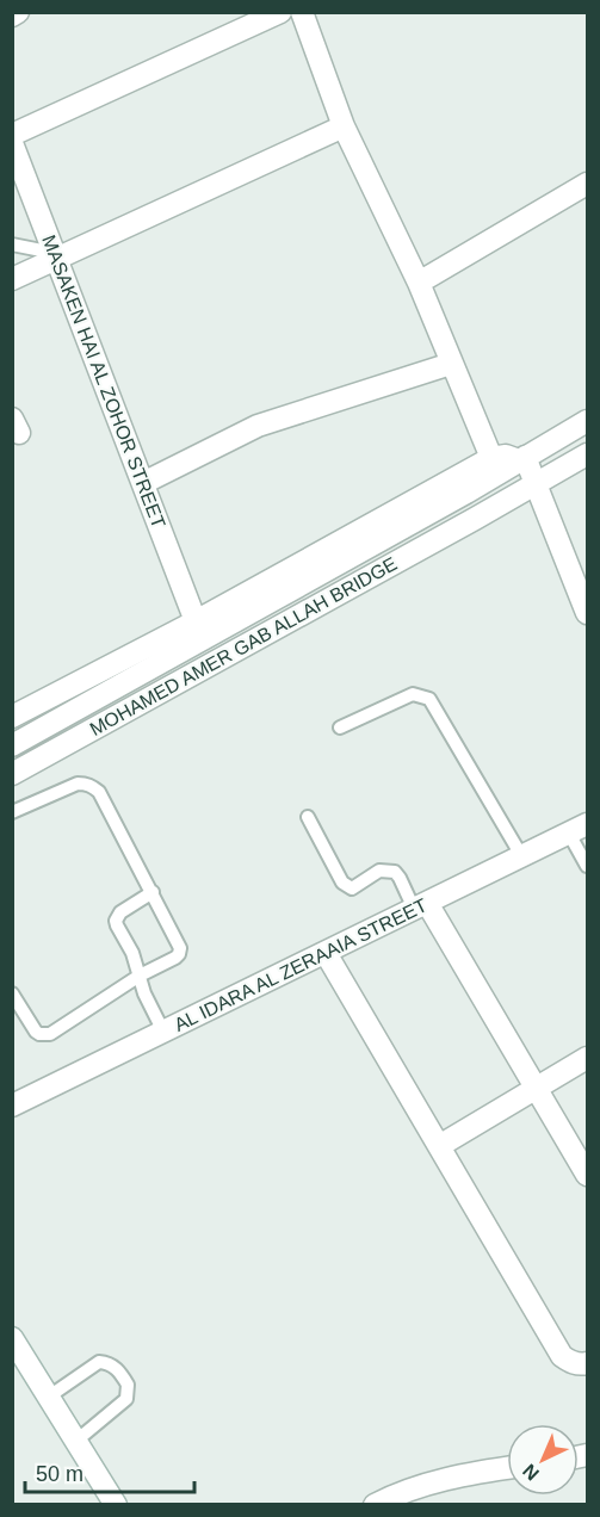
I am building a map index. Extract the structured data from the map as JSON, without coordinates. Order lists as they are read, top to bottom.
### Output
{
  "streets": {
    "street": ["MASAKEN HAI AL ZOHOR STREET", "MOHAMED AMER GAB ALLAH BRIDGE", "AL IDARA AL ZERAAIA STREET"]
  },
  "scale_bar": "50 m",
  "north": "bottom left"
}
